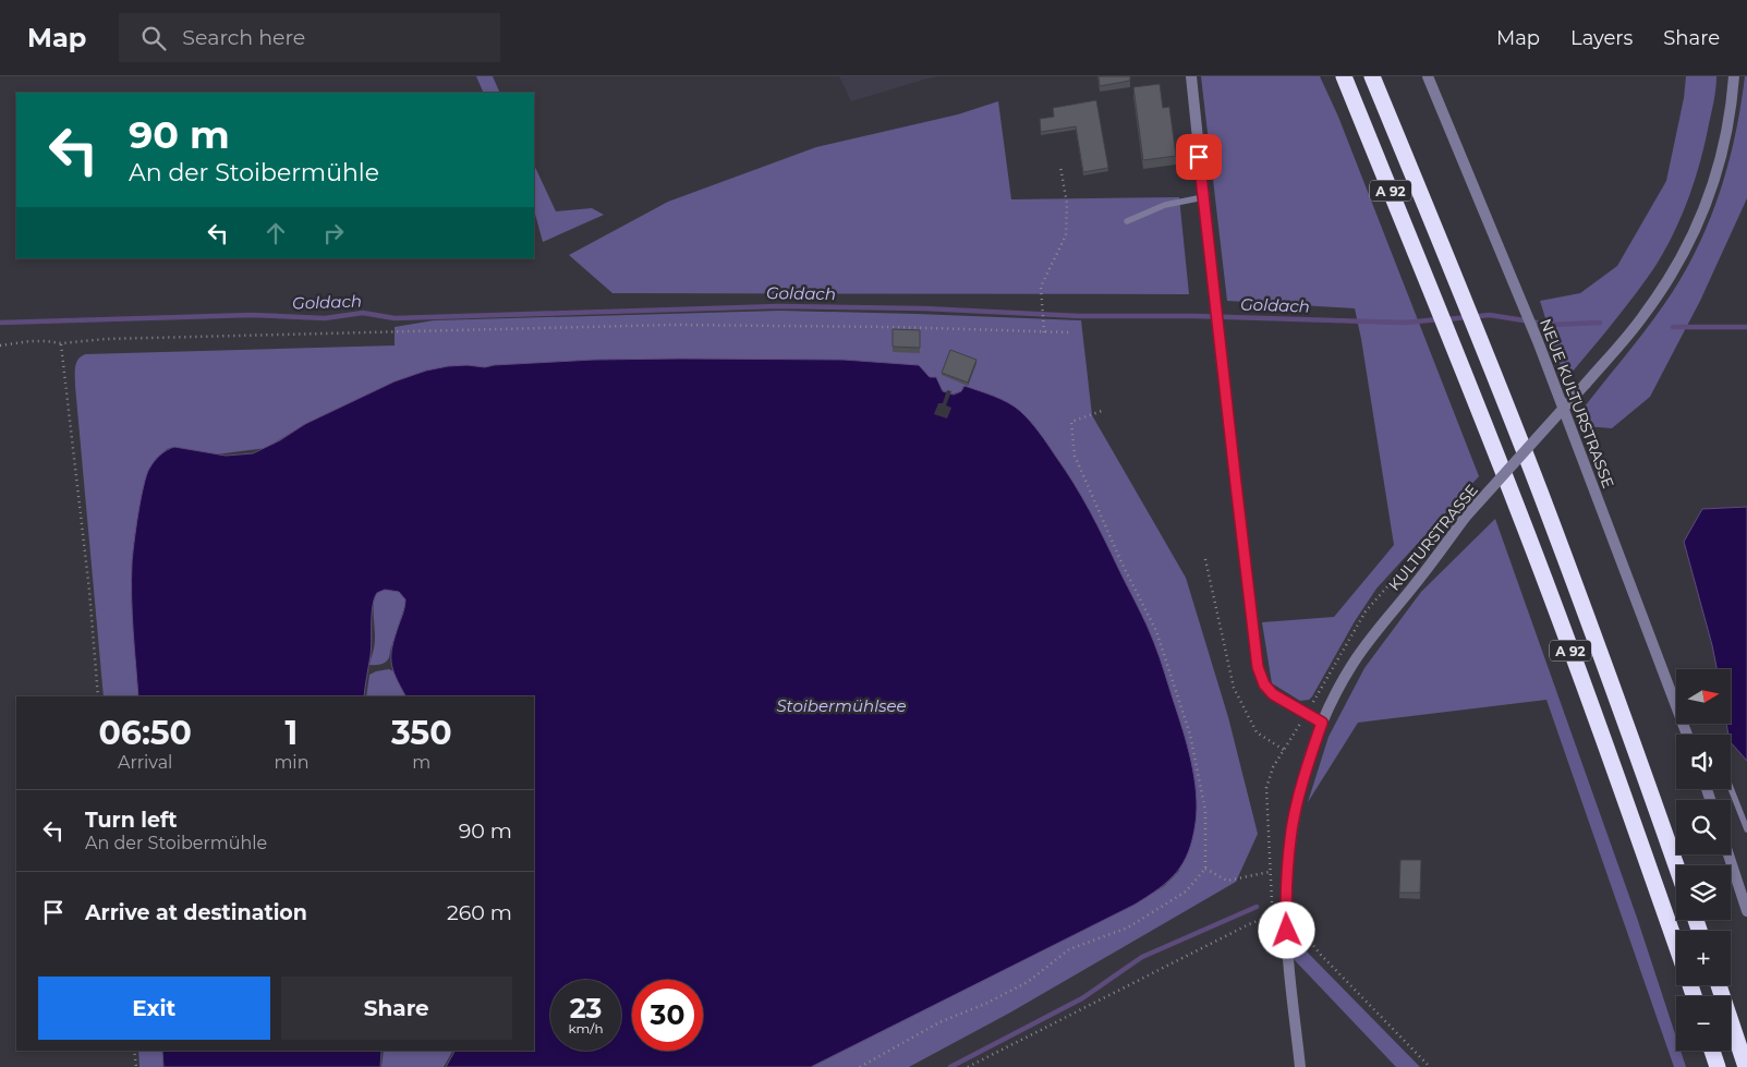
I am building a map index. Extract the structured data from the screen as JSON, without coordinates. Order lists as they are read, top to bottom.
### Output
{
  "streets": {
    "highway": ["A 92"],
    "street": ["NEUE KULTURSTRASSE", "KULTURSTRASSE"]
  },
  "water": ["Goldach", "Stoibermühlsee"],
  "north": "right",
  "page": {
    "header": "Map",
    "search": "Search here",
    "nav": ["Map", "Layers", "Share"],
    "turn": ["90 m", "An der Stoibermühle"],
    "map_buttons": ["+", "−"],
    "eta": [
      "06:50",
      "Arrival",
      "1",
      "min",
      "350",
      "m"
    ],
    "list": [
      {
        "name": "Turn left",
        "note": "An der Stoibermühle",
        "value": "90 m"
      },
      {
        "name": "Arrive at destination",
        "value": "260 m"
      }
    ],
    "buttons": ["Exit", "Share"],
    "speed": "23 km/h",
    "limit": "30"
  }
}
